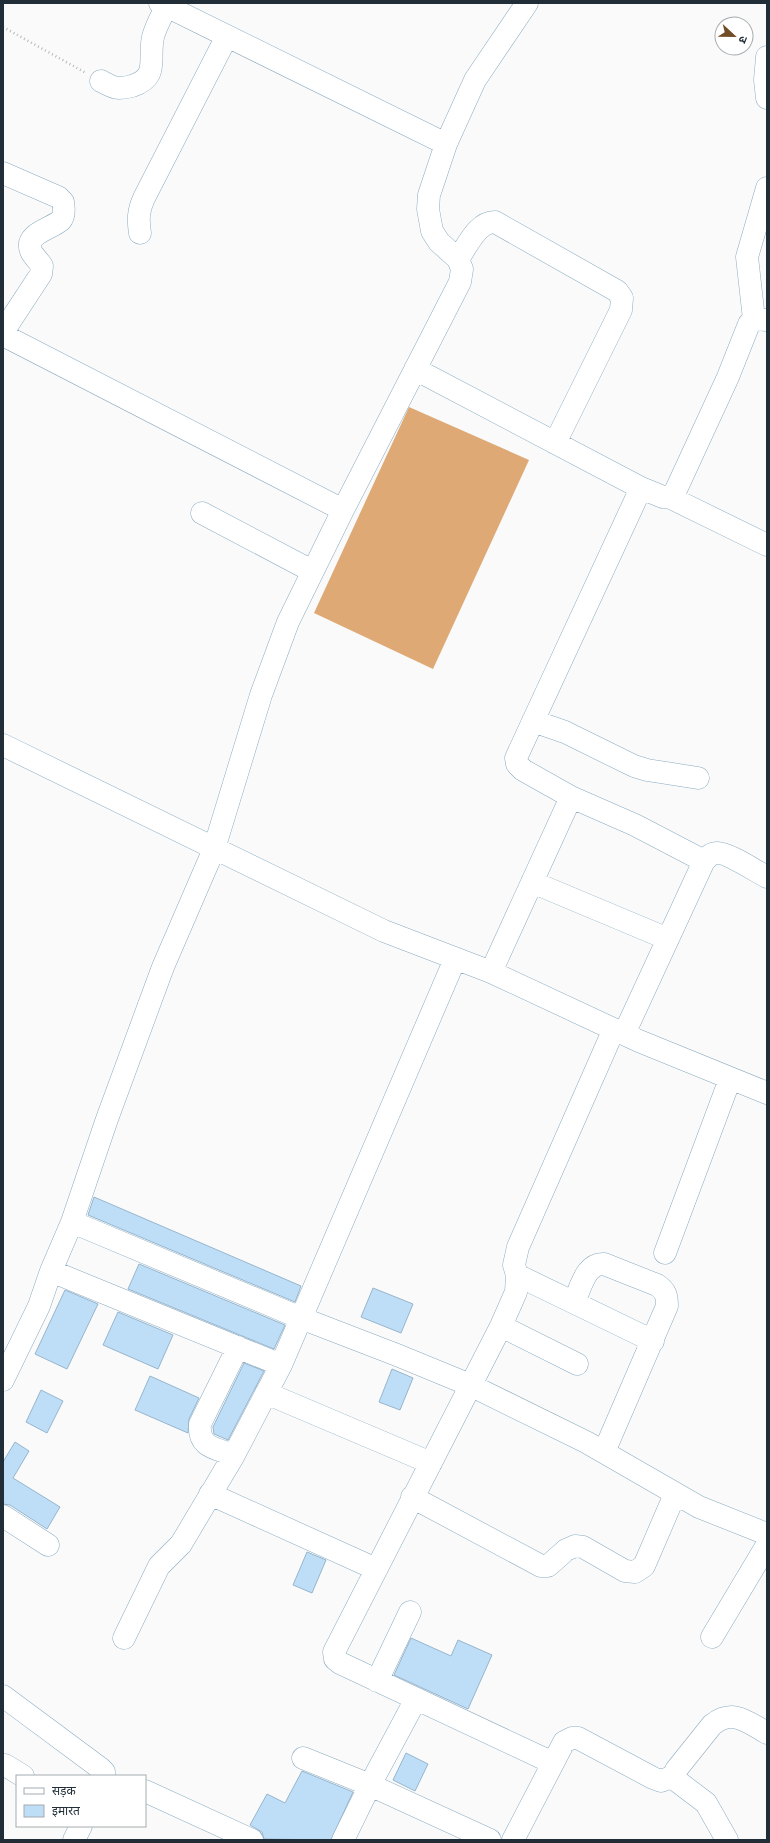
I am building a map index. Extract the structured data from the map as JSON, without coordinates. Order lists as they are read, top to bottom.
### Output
{
  "legend": ["सड़क", "इमारत"],
  "north": "right"
}
